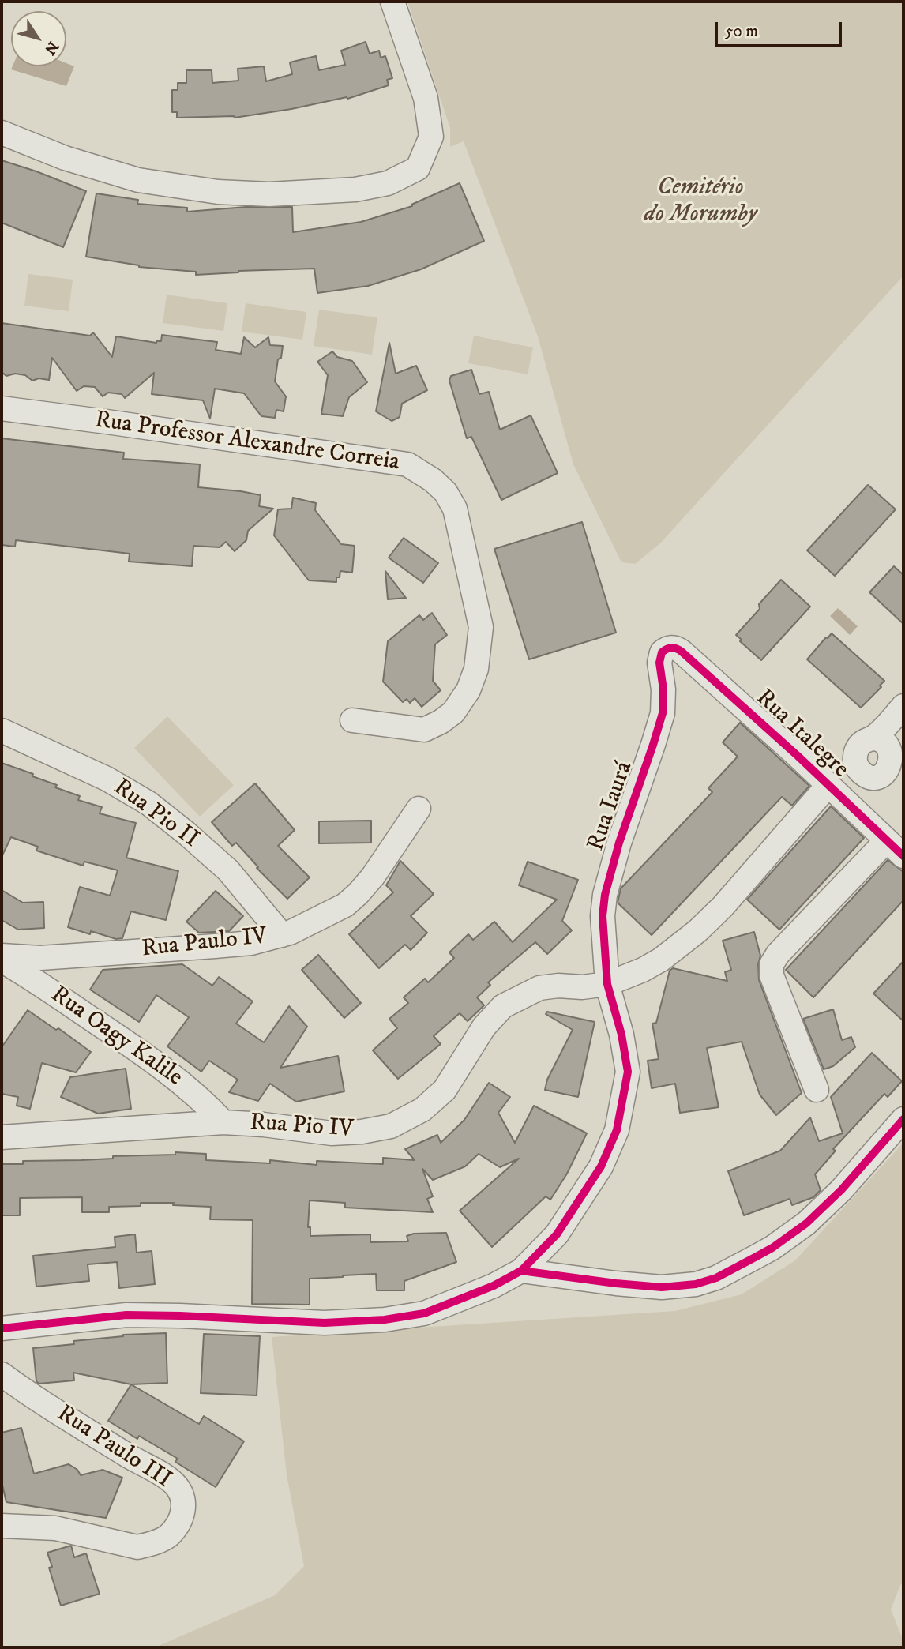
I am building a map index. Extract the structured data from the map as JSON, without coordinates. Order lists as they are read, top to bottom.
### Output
{
  "streets": {
    "street": [
      "Rua Professor Alexandre Correia",
      "Rua Italegre",
      "Rua Iaurá",
      "Rua Pio II",
      "Rua Paulo IV",
      "Rua Oagy Kalile",
      "Rua Pio IV",
      "Rua Paulo III"
    ]
  },
  "crossings": [
    ["Rua Italegre", "Rua Iaurá"],
    ["Rua Italegre", "Rua Pio IV"],
    ["Rua Iaurá", "Rua Pio IV"],
    ["Rua Pio II", "Rua Paulo IV"],
    ["Rua Oagy Kalile", "Rua Pio IV"]
  ],
  "parks": ["Cemitério do Morumby"],
  "scale_bar": "50 m",
  "north": "bottom right"
}
